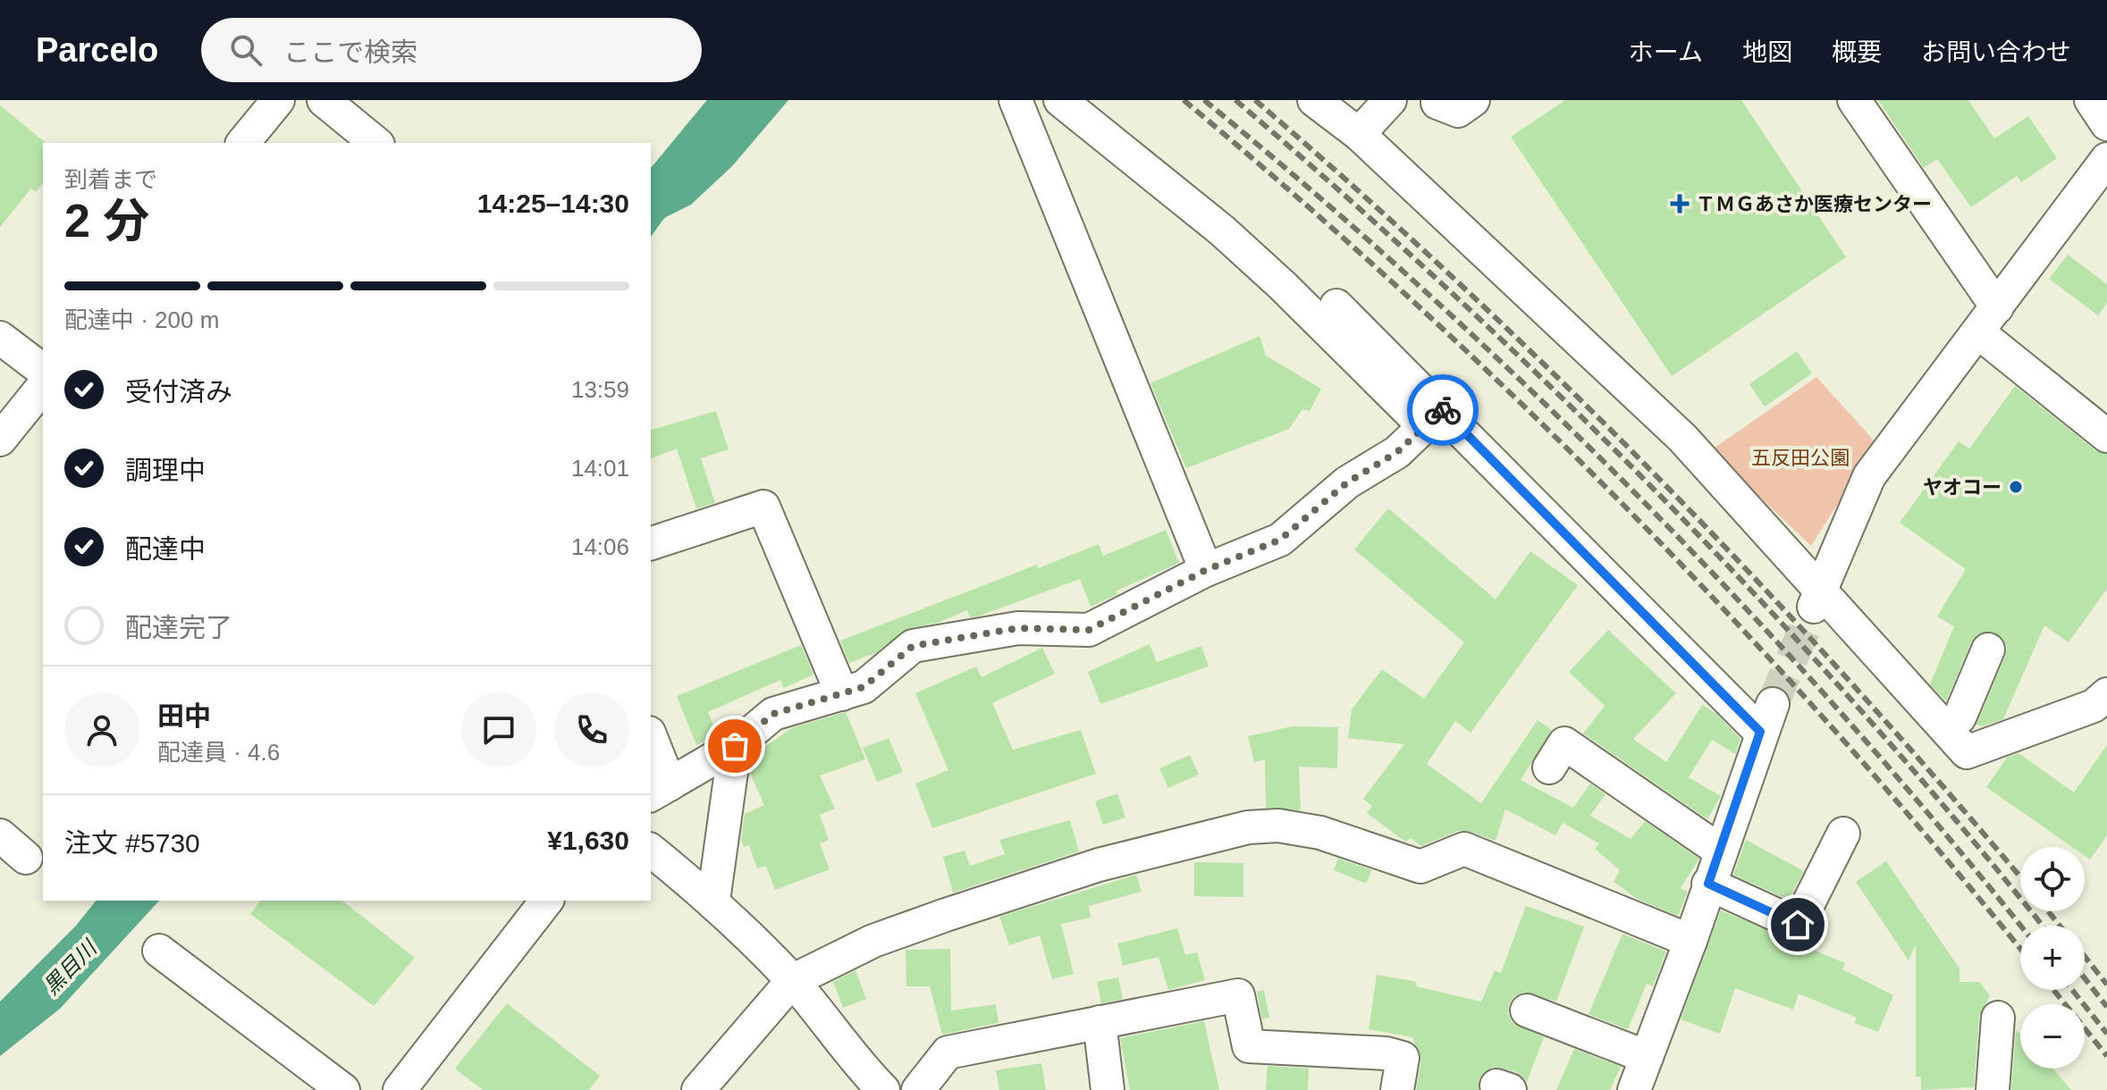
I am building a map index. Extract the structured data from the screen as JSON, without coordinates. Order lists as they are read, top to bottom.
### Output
{
  "water": ["黒目川"],
  "parks": ["五反田公園"],
  "places": {
    "health": ["ＴＭＧあさか医療センター"],
    "other": ["ヤオコー"]
  },
  "page": {
    "header": "Parcelo",
    "search": "ここで検索",
    "nav": [
      "ホーム",
      "地図",
      "概要",
      "お問い合わせ"
    ],
    "heading": ["2 分", "到着まで", "14:25–14:30"],
    "panel": [
      "田中",
      "配達員 · 4.6",
      "注文 #5730",
      "¥1,630"
    ],
    "bar": "配達中 · 200 m",
    "list": [
      ["受付済み", "13:59"],
      ["調理中", "14:01"],
      ["配達中", "14:06"],
      "配達完了"
    ],
    "map_buttons": ["+", "−"]
  }
}
